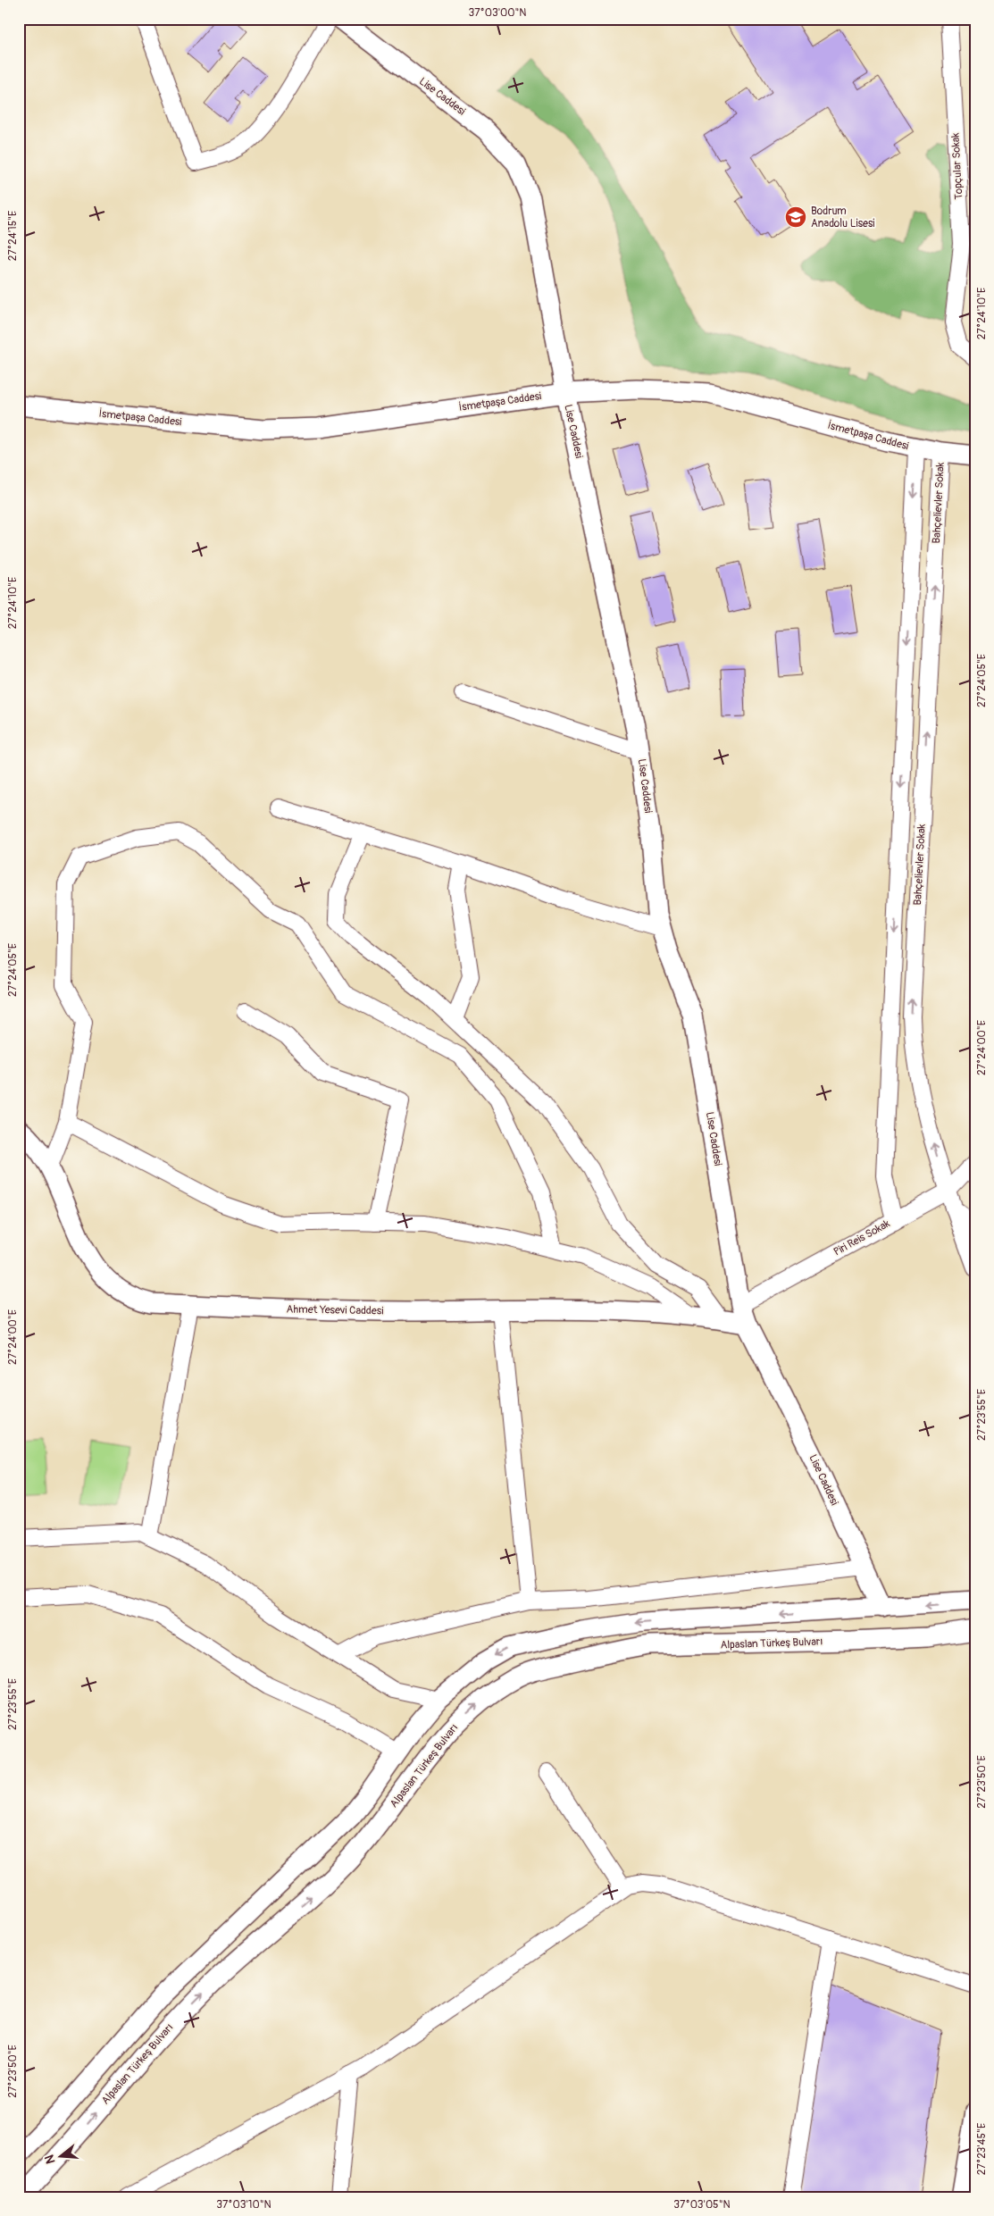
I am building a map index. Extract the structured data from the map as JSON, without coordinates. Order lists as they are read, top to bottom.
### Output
{
  "streets": {
    "street": [
      "Lise Caddesi",
      "Topçular Sokak",
      "İsmetpaşa Caddesi",
      "Bahçelievler Sokak",
      "Piri Reis Sokak",
      "Ahmet Yesevi Caddesi",
      "Alpaslan Türkeş Bulvarı"
    ]
  },
  "crossings": [
    ["Lise Caddesi", "İsmetpaşa Caddesi"],
    ["Lise Caddesi", "Piri Reis Sokak"],
    ["Lise Caddesi", "Ahmet Yesevi Caddesi"],
    ["İsmetpaşa Caddesi", "Bahçelievler Sokak"],
    ["Bahçelievler Sokak", "Piri Reis Sokak"]
  ],
  "places": {
    "school or university": ["Bodrum Anadolu Lisesi"]
  },
  "north": "left",
  "coordinates": [
    "37°03'00\"N",
    "27°24'15\"E",
    "27°24'10\"E",
    "27°24'05\"E",
    "27°24'00\"E",
    "27°23'55\"E",
    "27°23'50\"E",
    "27°23'45\"E",
    "37°03'10\"N",
    "37°03'05\"N"
  ]
}
